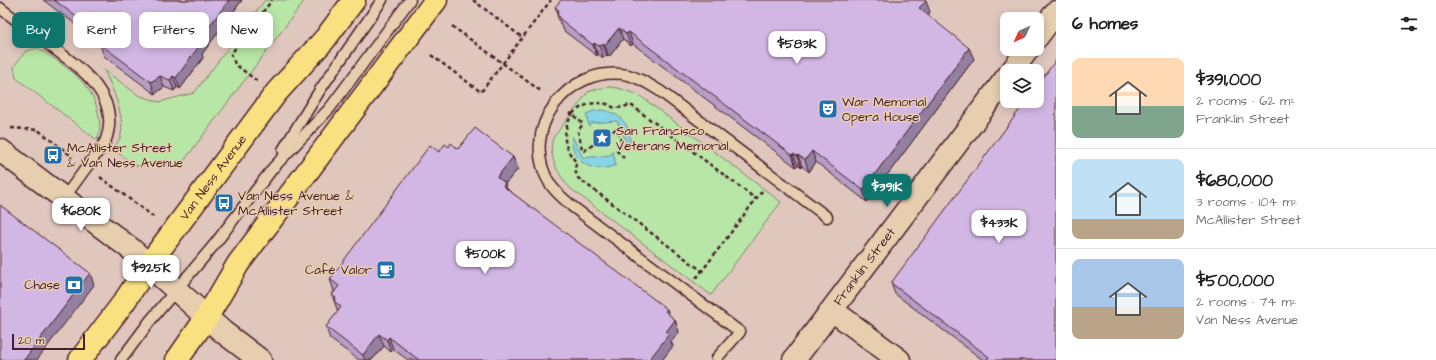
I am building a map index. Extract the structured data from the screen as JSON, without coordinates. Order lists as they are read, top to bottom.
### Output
{
  "streets": {
    "highway": ["Van Ness Avenue"],
    "street": ["Franklin Street"]
  },
  "places": {
    "theatre": ["War Memorial Opera House"],
    "place": ["San Francisco Veterans Memorial"],
    "bus stop": ["McAllister Street & Van Ness Avenue", "Van Ness Avenue & McAllister Street"],
    "cafe": ["Café Valor"],
    "bank": ["Chase"]
  },
  "scale_bar": "20 m",
  "north": "bottom left",
  "page": {
    "heading": "6 homes",
    "chip": [
      "Buy",
      "Rent",
      "Filters",
      "New"
    ],
    "price": [
      "$583K",
      "$391K",
      "$680K",
      "$433K",
      "$500K",
      "$925K"
    ],
    "list": [
      {
        "name": "$391,000",
        "note": "2 rooms · 62 m² · Franklin Street"
      },
      {
        "name": "$680,000",
        "note": "3 rooms · 104 m² · McAllister Street"
      },
      {
        "name": "$500,000",
        "note": "2 rooms · 74 m² · Van Ness Avenue"
      }
    ],
    "scale": "20 m"
  }
}
